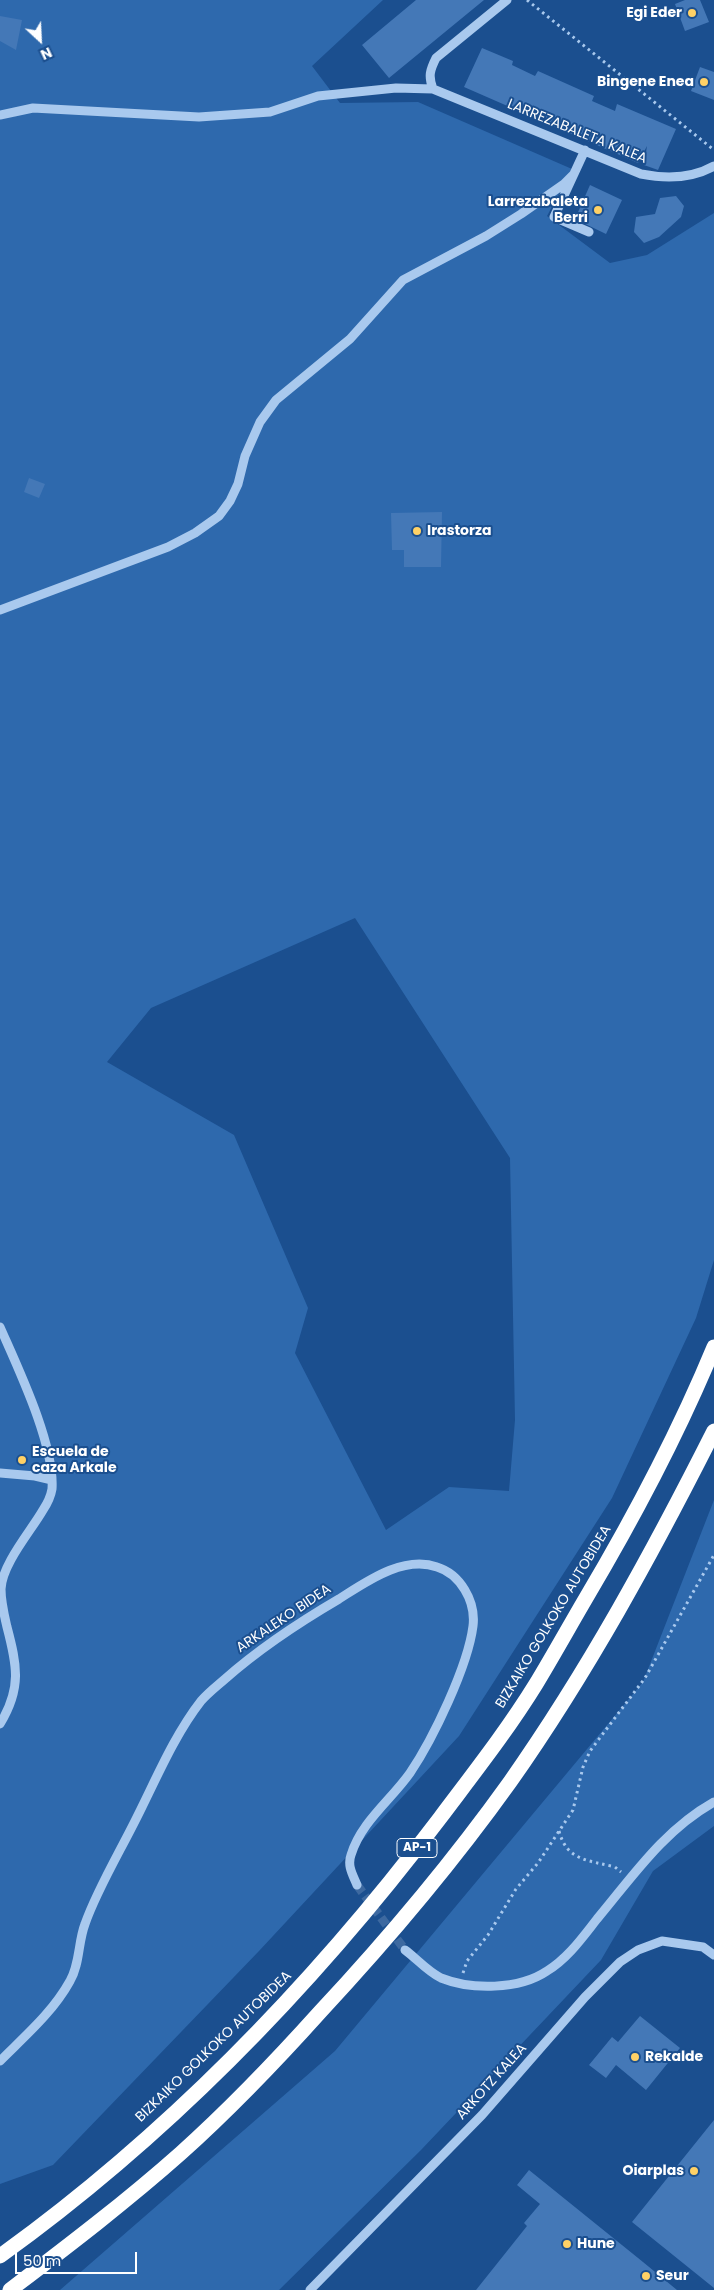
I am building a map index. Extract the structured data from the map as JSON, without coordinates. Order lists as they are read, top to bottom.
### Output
{
  "streets": {
    "highway": ["BIZKAIKO GOLKOKO AUTOBIDEA", "AP-1"],
    "street": ["LARREZABALETA KALEA", "ARKALEKO BIDEA", "ARKOTZ KALEA"]
  },
  "places": [
    "Egi Eder",
    "Bingene Enea",
    "Larrezabaleta Berri",
    "Irastorza",
    "Escuela de caza Arkale",
    "Rekalde",
    "Oiarplas",
    "Hune",
    "Seur"
  ],
  "scale_bar": "50 m",
  "north": "bottom right"
}
